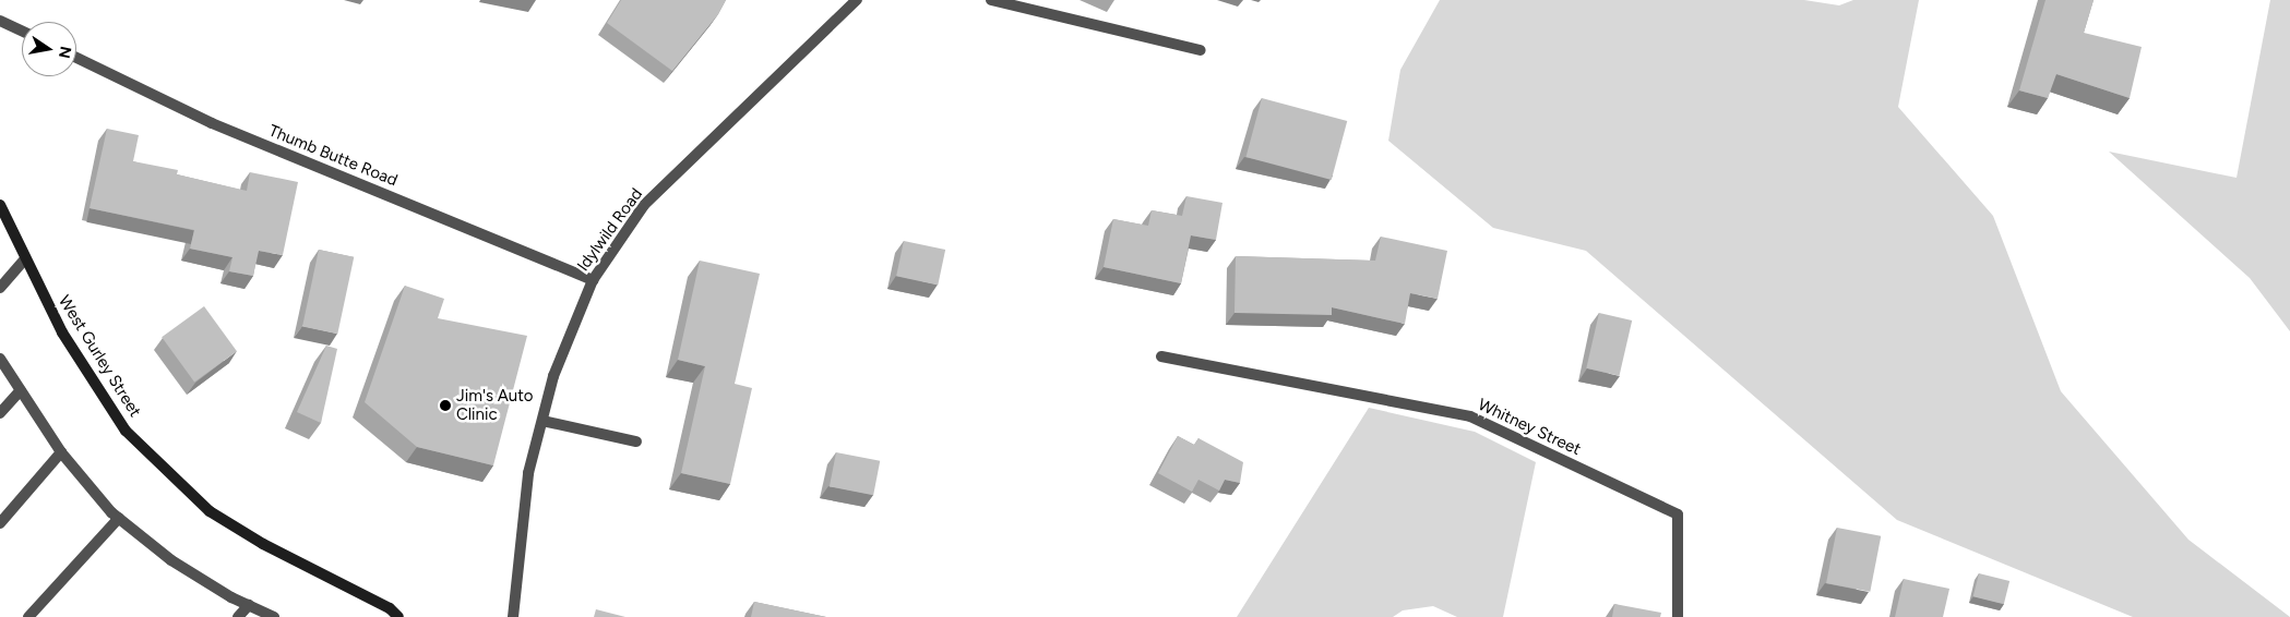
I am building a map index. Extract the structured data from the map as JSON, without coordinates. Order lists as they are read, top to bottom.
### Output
{
  "streets": {
    "main road": ["West Gurley Street"],
    "street": ["Thumb Butte Road", "Idylwild Road", "Whitney Street"]
  },
  "crossings": [
    ["Thumb Butte Road", "Idylwild Road"]
  ],
  "places": ["Jim's Auto Clinic"],
  "north": "right"
}
